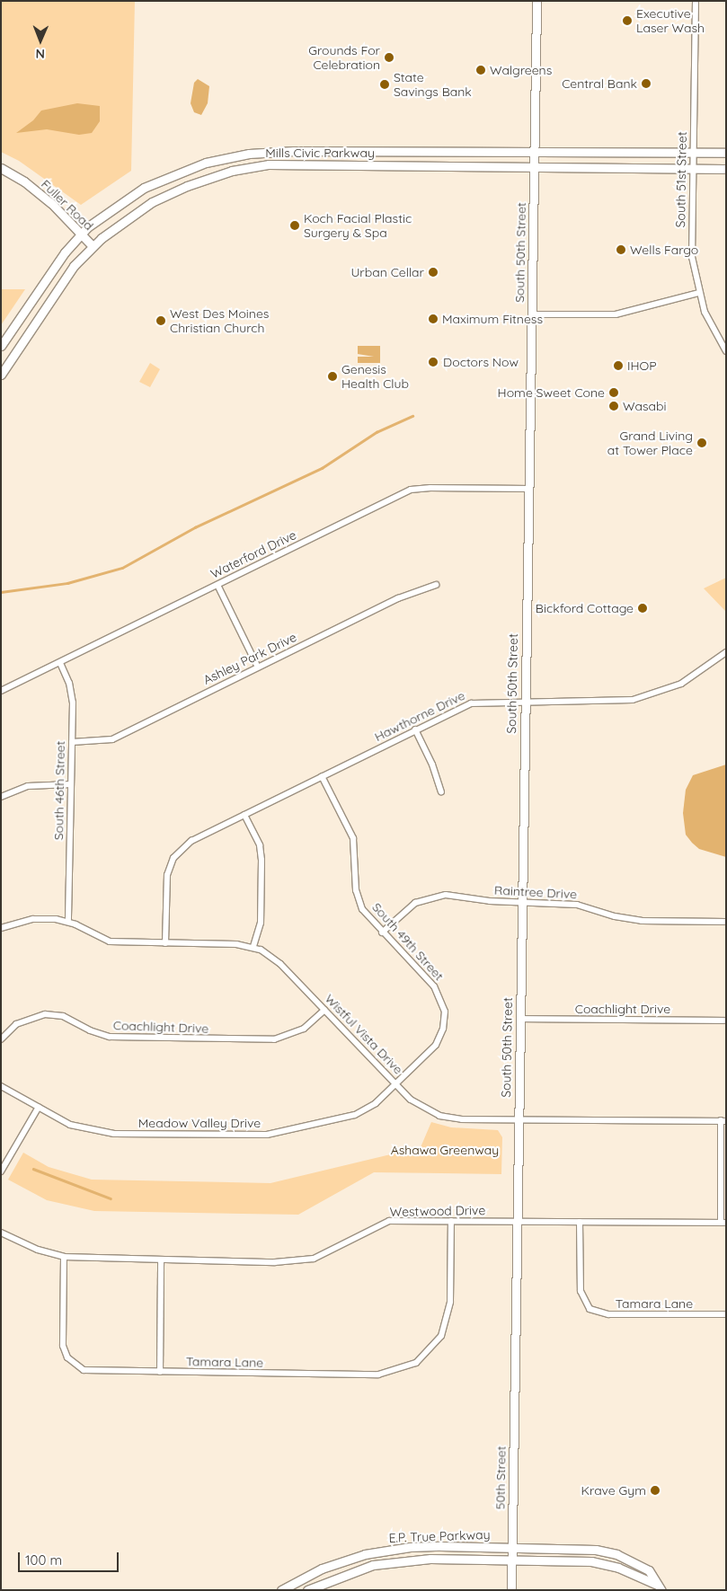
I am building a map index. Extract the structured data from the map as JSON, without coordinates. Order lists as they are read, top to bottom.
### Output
{
  "streets": {
    "main road": [
      "Mills Civic Parkway",
      "Fuller Road",
      "South 50th Street",
      "50th Street",
      "E.P. True Parkway"
    ],
    "street": [
      "South 51st Street",
      "Waterford Drive",
      "Ashley Park Drive",
      "Hawthorne Drive",
      "South 46th Street",
      "Raintree Drive",
      "South 49th Street",
      "Coachlight Drive",
      "Wistful Vista Drive",
      "Meadow Valley Drive",
      "Westwood Drive",
      "Tamara Lane"
    ]
  },
  "crossings": [
    ["Mills Civic Parkway", "South 51st Street"],
    ["Mills Civic Parkway", "Fuller Road"],
    ["Mills Civic Parkway", "South 50th Street"],
    ["South 50th Street", "Waterford Drive"],
    ["South 50th Street", "Hawthorne Drive"],
    ["South 50th Street", "Raintree Drive"],
    ["South 50th Street", "Coachlight Drive"],
    ["South 50th Street", "Wistful Vista Drive"],
    ["South 50th Street", "Westwood Drive"],
    ["South 50th Street", "50th Street"],
    ["Waterford Drive", "South 46th Street"],
    ["Ashley Park Drive", "South 46th Street"],
    ["Hawthorne Drive", "South 49th Street"],
    ["Raintree Drive", "South 49th Street"],
    ["South 49th Street", "Wistful Vista Drive"],
    ["South 49th Street", "Meadow Valley Drive"],
    ["Coachlight Drive", "Wistful Vista Drive"],
    ["Wistful Vista Drive", "Meadow Valley Drive"],
    ["Westwood Drive", "Tamara Lane"],
    ["50th Street", "E.P. True Parkway"]
  ],
  "parks": ["Ashawa Greenway"],
  "places": [
    "Executive Laser Wash",
    "Grounds For Celebration",
    "Walgreens",
    "Central Bank",
    "State Savings Bank",
    "Koch Facial Plastic Surgery & Spa",
    "Wells Fargo",
    "Urban Cellar",
    "Maximum Fitness",
    "West Des Moines Christian Church",
    "Doctors Now",
    "IHOP",
    "Genesis Health Club",
    "Home Sweet Cone",
    "Wasabi",
    "Grand Living at Tower Place",
    "Bickford Cottage",
    "Krave Gym"
  ],
  "scale_bar": "100 m",
  "north": "bottom"
}
